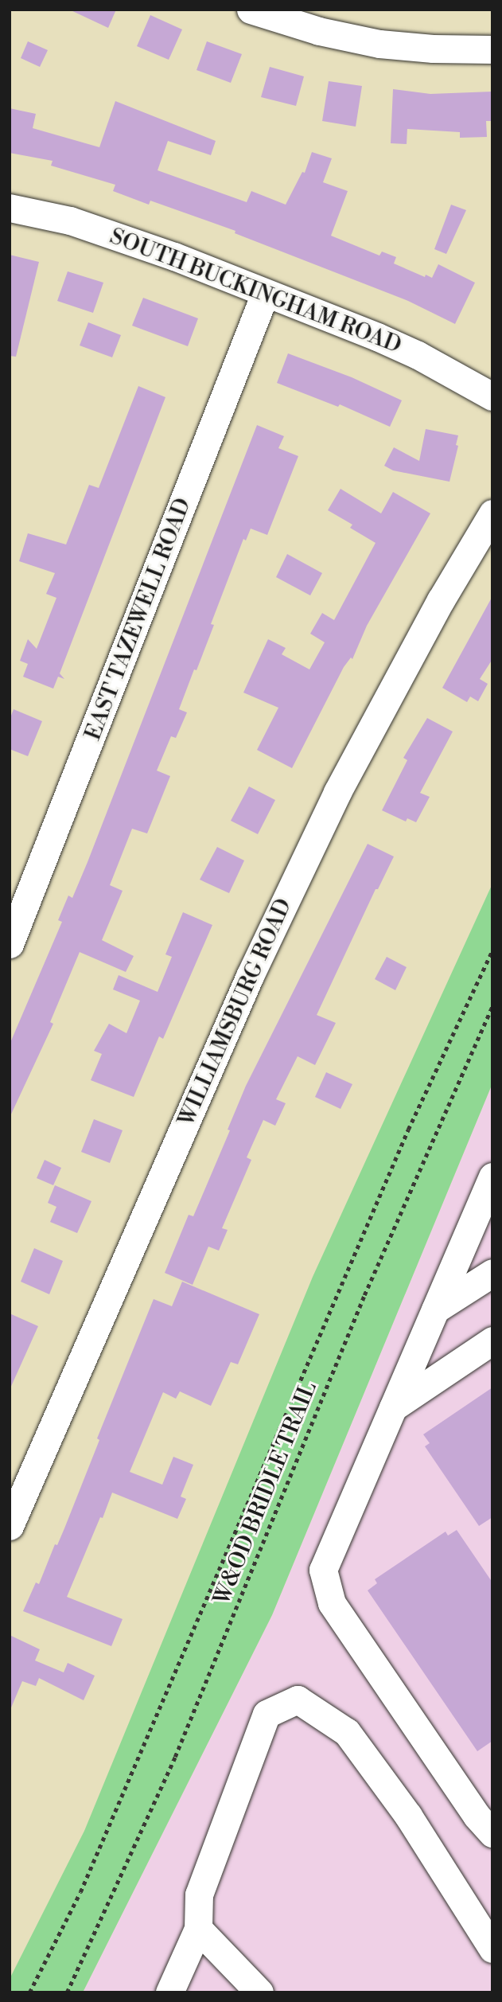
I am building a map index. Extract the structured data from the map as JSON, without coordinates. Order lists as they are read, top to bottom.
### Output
{
  "streets": {
    "street": ["SOUTH BUCKINGHAM ROAD", "EAST TAZEWELL ROAD", "WILLIAMSBURG ROAD"],
    "path": ["W&OD BRIDLE TRAIL"]
  },
  "crossings": [
    ["SOUTH BUCKINGHAM ROAD", "EAST TAZEWELL ROAD"]
  ]
}
